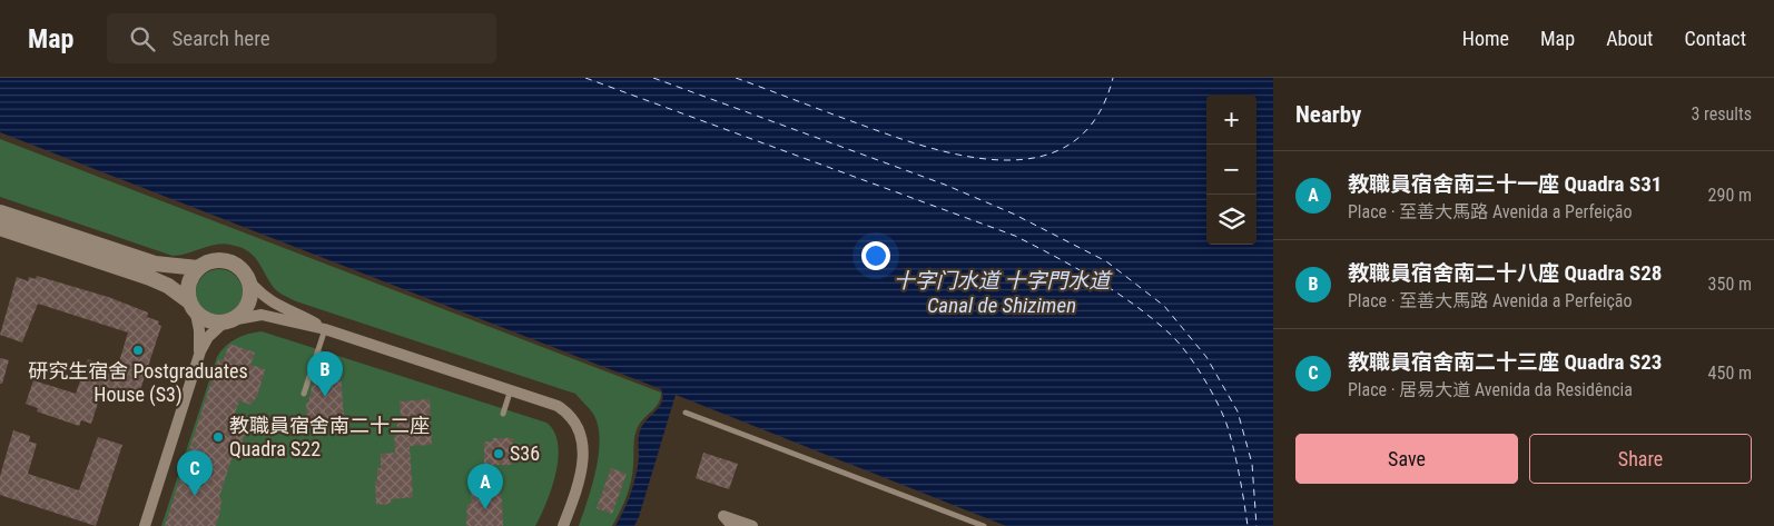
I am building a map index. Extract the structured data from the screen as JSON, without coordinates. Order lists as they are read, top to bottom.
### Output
{
  "water": ["十字门水道 十字門水道 Canal de Shizimen"],
  "places": ["研究生宿舍 Postgraduates House (S3)", "教職員宿舍南二十二座 Quadra S22", "S36"],
  "page": {
    "header": "Map",
    "search": "Search here",
    "nav": [
      "Home",
      "Map",
      "About",
      "Contact"
    ],
    "heading": ["Nearby", "3 results"],
    "map_buttons": ["+", "−"],
    "list": [
      {
        "mark": "A",
        "name": "教職員宿舍南三十一座 Quadra S31",
        "note": "Place · 至善大馬路 Avenida a Perfeição",
        "value": "290 m"
      },
      {
        "mark": "B",
        "name": "教職員宿舍南二十八座 Quadra S28",
        "note": "Place · 至善大馬路 Avenida a Perfeição",
        "value": "350 m"
      },
      {
        "mark": "C",
        "name": "教職員宿舍南二十三座 Quadra S23",
        "note": "Place · 居易大道 Avenida da Residência",
        "value": "450 m"
      }
    ],
    "pins": ["B", "C", "A"],
    "buttons": ["Save", "Share"]
  }
}
